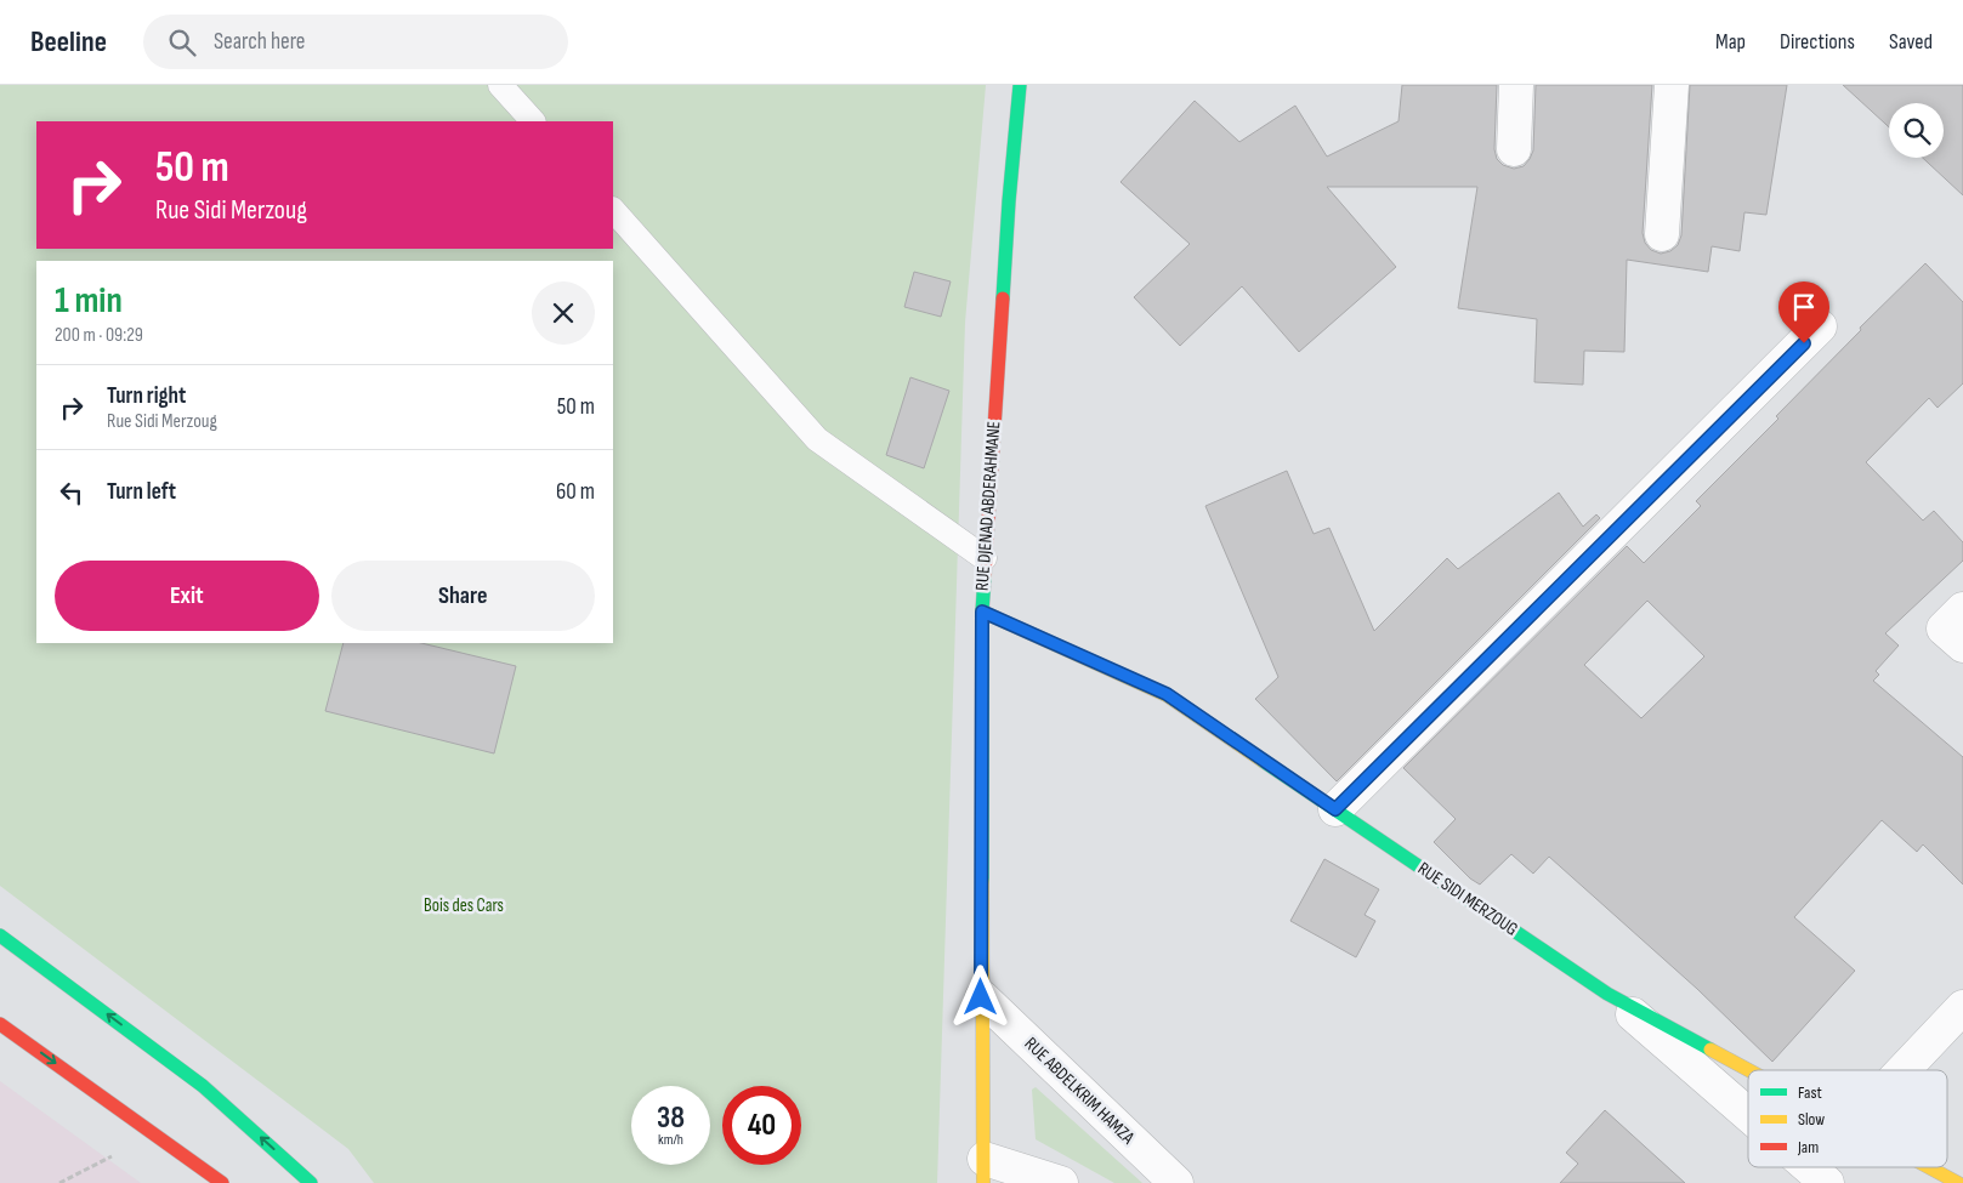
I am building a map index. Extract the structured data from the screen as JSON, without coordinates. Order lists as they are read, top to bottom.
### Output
{
  "streets": {
    "street": ["RUE DJENAD ABDERAHMANE", "RUE SIDI MERZOUG", "RUE ABDELKRIM HAMZA"]
  },
  "crossings": [
    ["RUE DJENAD ABDERAHMANE", "RUE SIDI MERZOUG"],
    ["RUE DJENAD ABDERAHMANE", "RUE ABDELKRIM HAMZA"]
  ],
  "parks": ["Bois des Cars"],
  "legend": ["Fast", "Slow", "Jam"],
  "page": {
    "header": "Beeline",
    "search": "Search here",
    "nav": ["Map", "Directions", "Saved"],
    "turn": ["50 m", "Rue Sidi Merzoug"],
    "heading": ["1 min", "200 m · 09:29"],
    "list": [
      {
        "name": "Turn right",
        "note": "Rue Sidi Merzoug",
        "value": "50 m"
      },
      {
        "name": "Turn left",
        "value": "60 m"
      }
    ],
    "buttons": ["Exit", "Share"],
    "speed": "38 km/h",
    "limit": "40"
  }
}
